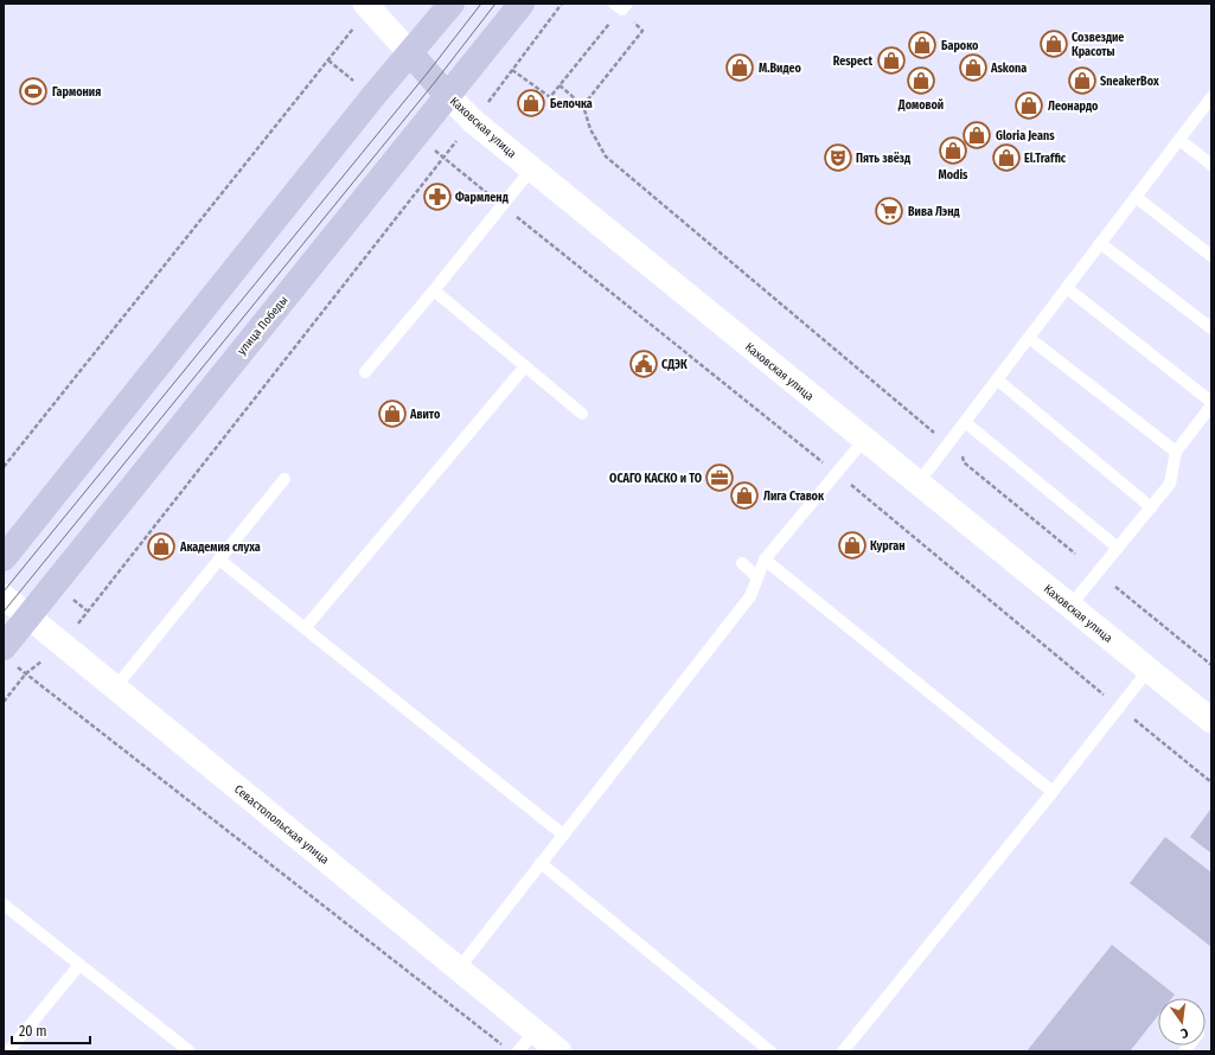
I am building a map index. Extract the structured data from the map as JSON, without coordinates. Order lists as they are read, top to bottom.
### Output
{
  "streets": {
    "main road": ["Каховская улица", "улица Победы"],
    "street": ["Севастопольская улица"]
  },
  "crossings": [
    ["Каховская улица", "улица Победы"],
    ["улица Победы", "Севастопольская улица"]
  ],
  "places": {
    "shop": [
      "Созвездие Красоты",
      "Бароко",
      "Respect",
      "М.Видео",
      "Askona",
      "Домовой",
      "SneakerBox",
      "Белочка",
      "Леонардо",
      "Gloria Jeans",
      "Modis",
      "El.Traffic",
      "Авито",
      "Лига Ставок",
      "Курган",
      "Академия слуха"
    ],
    "sports": ["Гармония"],
    "theatre": ["Пять звёзд"],
    "pharmacy": ["Фармленд"],
    "supermarket": ["Вива Лэнд"],
    "public building": ["СДЭК"],
    "office": ["ОСАГО КАСКО и ТО"]
  },
  "scale_bar": "20 m",
  "north": "bottom"
}
